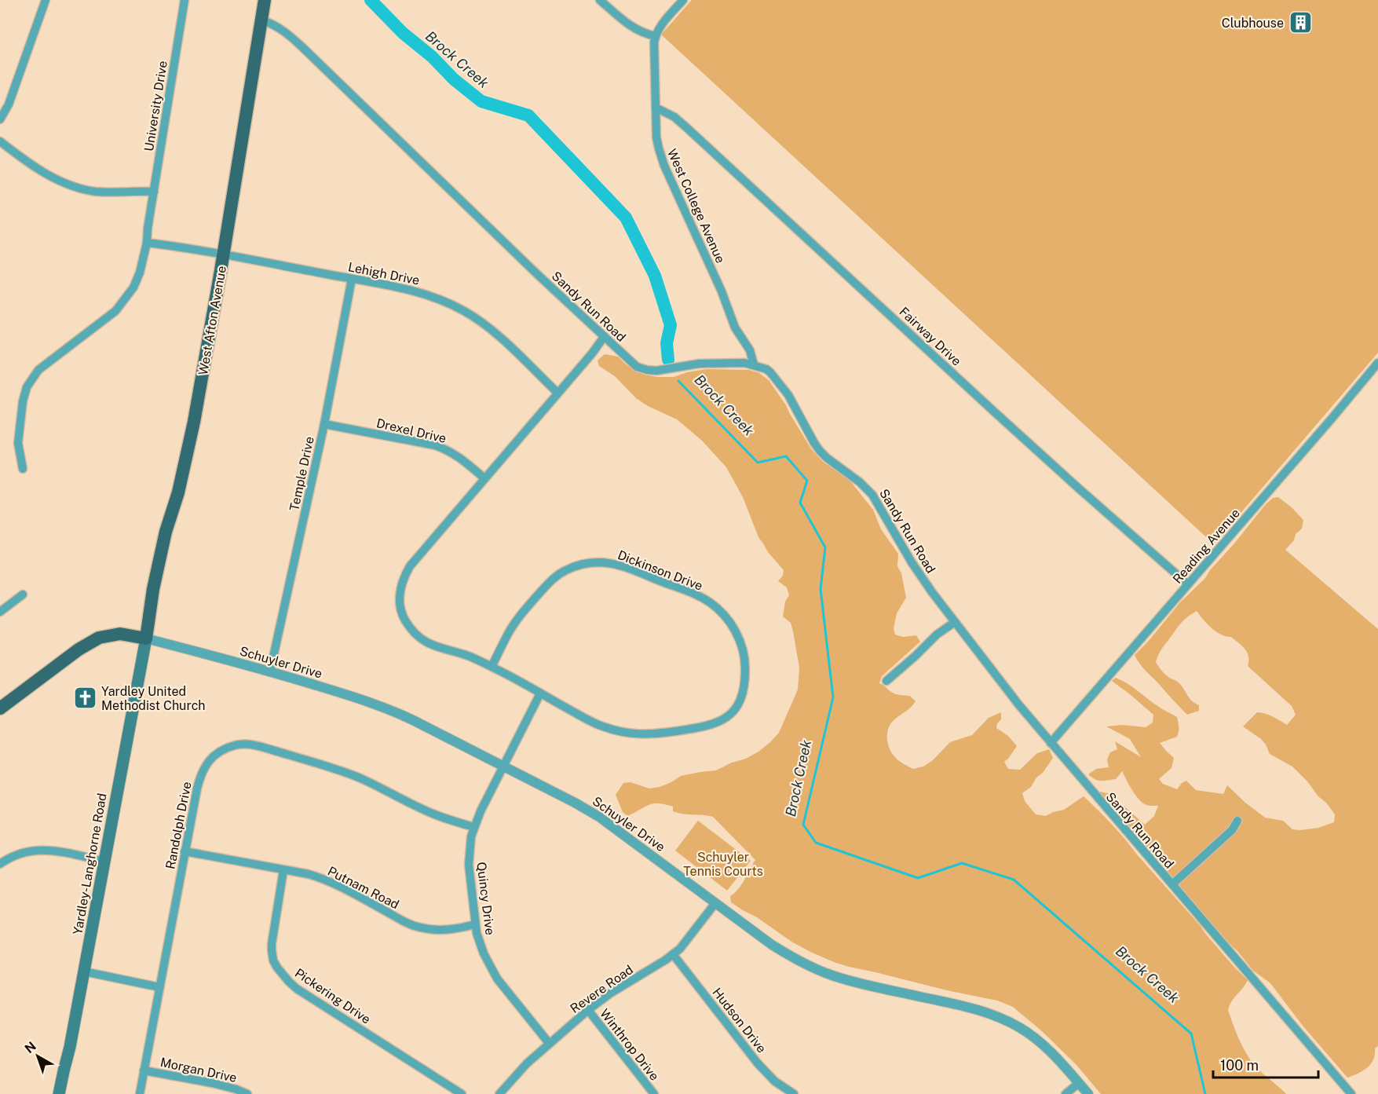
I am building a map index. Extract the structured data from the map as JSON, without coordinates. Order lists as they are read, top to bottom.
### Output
{
  "streets": {
    "main road": ["West Afton Avenue", "Yardley-Langhorne Road"],
    "street": [
      "University Drive",
      "West College Avenue",
      "Lehigh Drive",
      "Sandy Run Road",
      "Fairway Drive",
      "Drexel Drive",
      "Temple Drive",
      "Reading Avenue",
      "Dickinson Drive",
      "Schuyler Drive",
      "Randolph Drive",
      "Putnam Road",
      "Quincy Drive",
      "Revere Road",
      "Pickering Drive",
      "Hudson Drive",
      "Winthrop Drive",
      "Morgan Drive"
    ]
  },
  "crossings": [
    ["University Drive", "Lehigh Drive"],
    ["West College Avenue", "Sandy Run Road"],
    ["West College Avenue", "Fairway Drive"],
    ["Lehigh Drive", "West Afton Avenue"],
    ["Lehigh Drive", "Temple Drive"],
    ["Lehigh Drive", "Dickinson Drive"],
    ["Sandy Run Road", "West Afton Avenue"],
    ["Sandy Run Road", "Reading Avenue"],
    ["Sandy Run Road", "Dickinson Drive"],
    ["West Afton Avenue", "Schuyler Drive"],
    ["West Afton Avenue", "Yardley-Langhorne Road"],
    ["Fairway Drive", "Reading Avenue"],
    ["Drexel Drive", "Temple Drive"],
    ["Drexel Drive", "Dickinson Drive"],
    ["Temple Drive", "Schuyler Drive"],
    ["Dickinson Drive", "Quincy Drive"],
    ["Schuyler Drive", "Yardley-Langhorne Road"],
    ["Schuyler Drive", "Quincy Drive"],
    ["Schuyler Drive", "Revere Road"],
    ["Randolph Drive", "Putnam Road"],
    ["Randolph Drive", "Quincy Drive"],
    ["Randolph Drive", "Morgan Drive"],
    ["Putnam Road", "Quincy Drive"],
    ["Putnam Road", "Pickering Drive"],
    ["Quincy Drive", "Revere Road"],
    ["Revere Road", "Hudson Drive"],
    ["Revere Road", "Winthrop Drive"]
  ],
  "water": ["Brock Creek"],
  "parks": ["Schuyler Tennis Courts"],
  "places": {
    "building": ["Clubhouse"],
    "church": ["Yardley United Methodist Church"]
  },
  "scale_bar": "100 m",
  "north": "top left"
}
